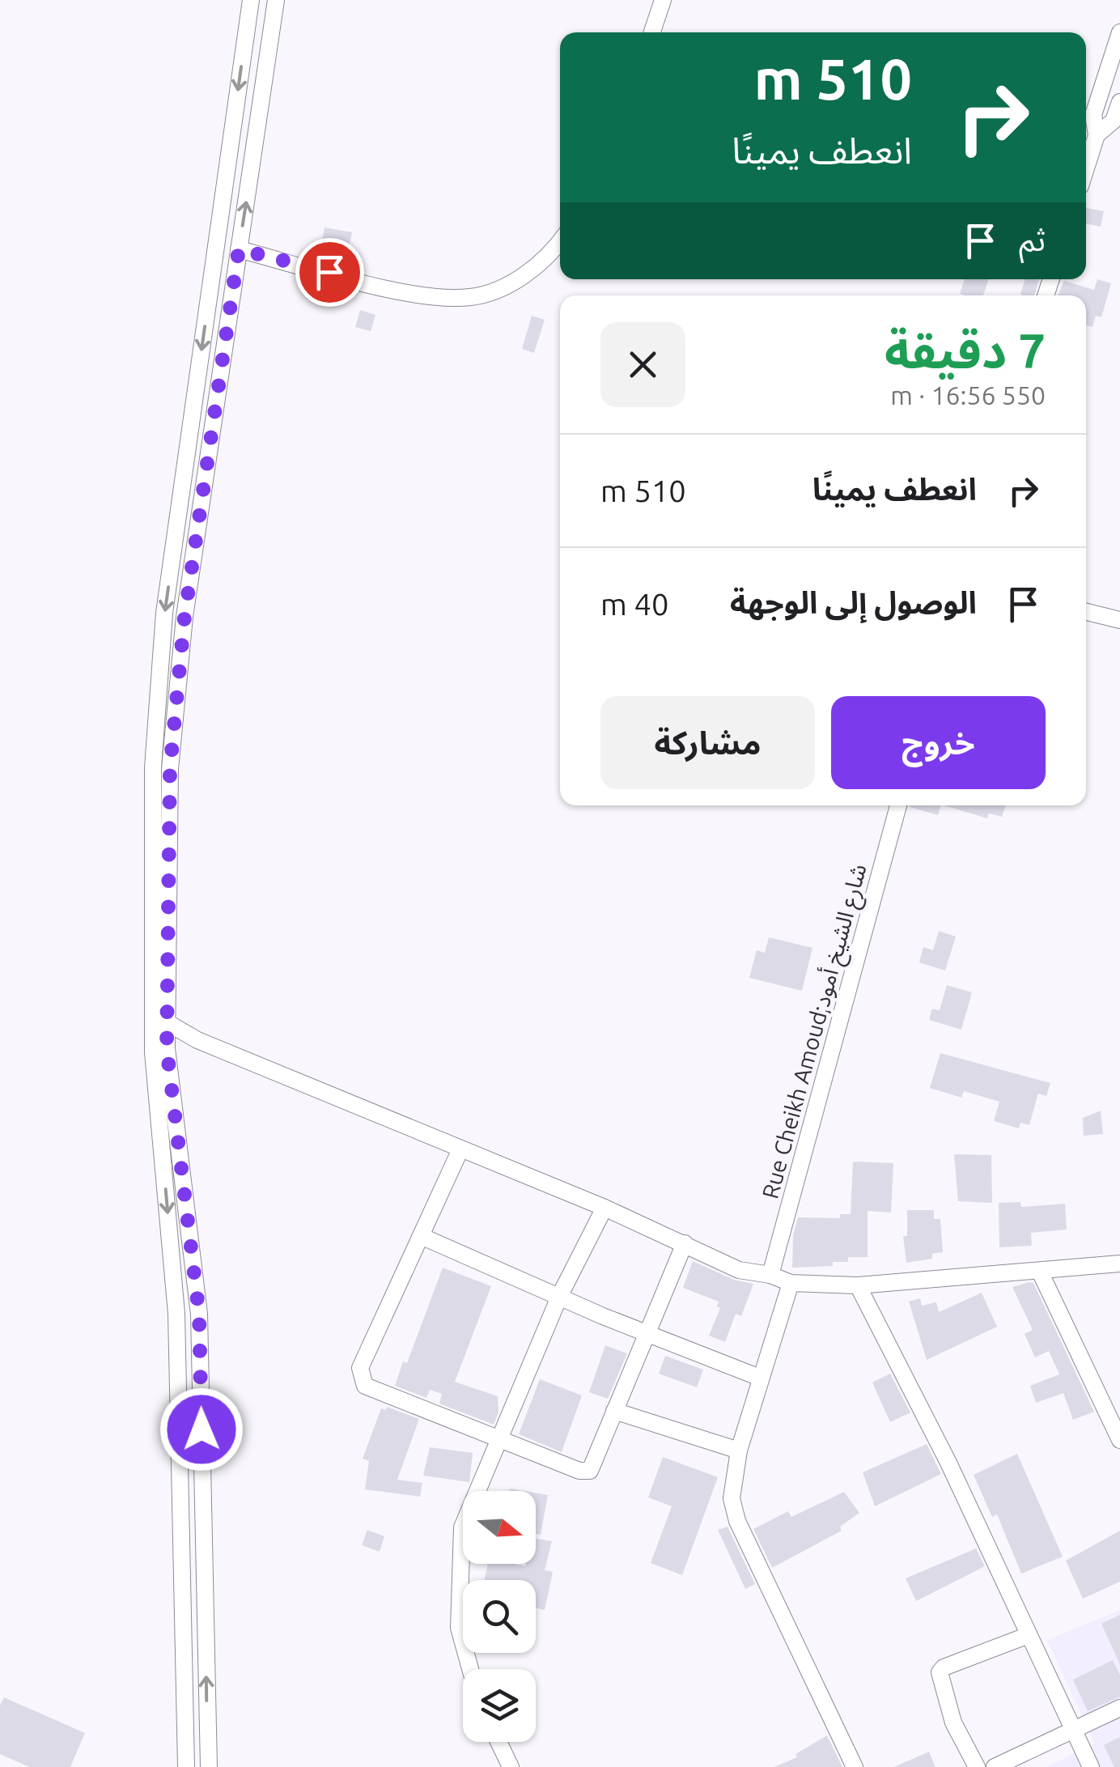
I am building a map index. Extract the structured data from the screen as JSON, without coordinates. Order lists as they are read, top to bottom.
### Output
{
  "streets": {
    "street": ["Rue Cheikh Amoud;شارع الشيخ أمود"]
  },
  "north": "right",
  "page": {
    "turn": ["510 m", "انعطف يمينًا"],
    "then": "ثم",
    "heading": ["7 دقيقة", "550 m · 16:56"],
    "list": [
      {
        "name": "انعطف يمينًا",
        "value": "510 m"
      },
      {
        "name": "الوصول إلى الوجهة",
        "value": "40 m"
      }
    ],
    "buttons": ["خروج", "مشاركة"]
  }
}
